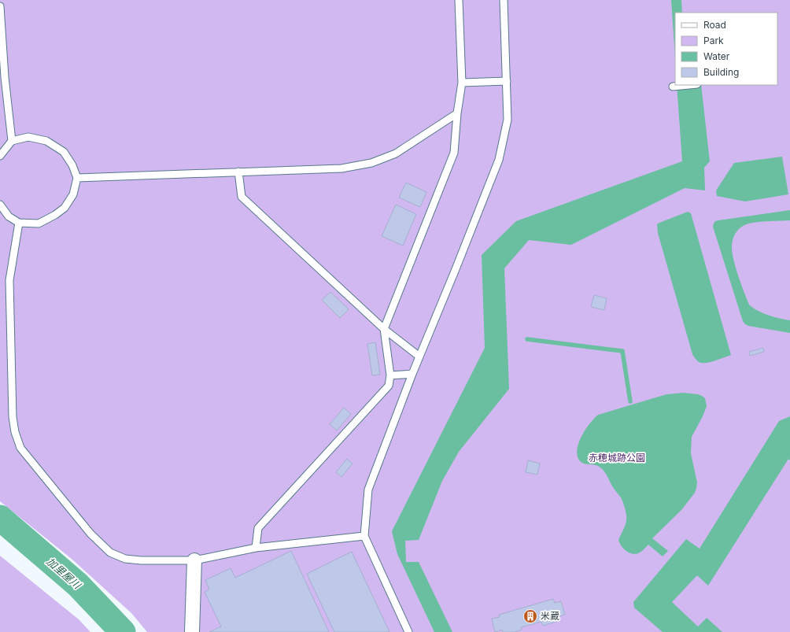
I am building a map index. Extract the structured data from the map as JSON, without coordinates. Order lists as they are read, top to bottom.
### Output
{
  "water": ["加里屋川"],
  "parks": ["赤穂城跡公園"],
  "places": {
    "building": ["米蔵"]
  },
  "legend": [
    "Road",
    "Park",
    "Water",
    "Building"
  ]
}
